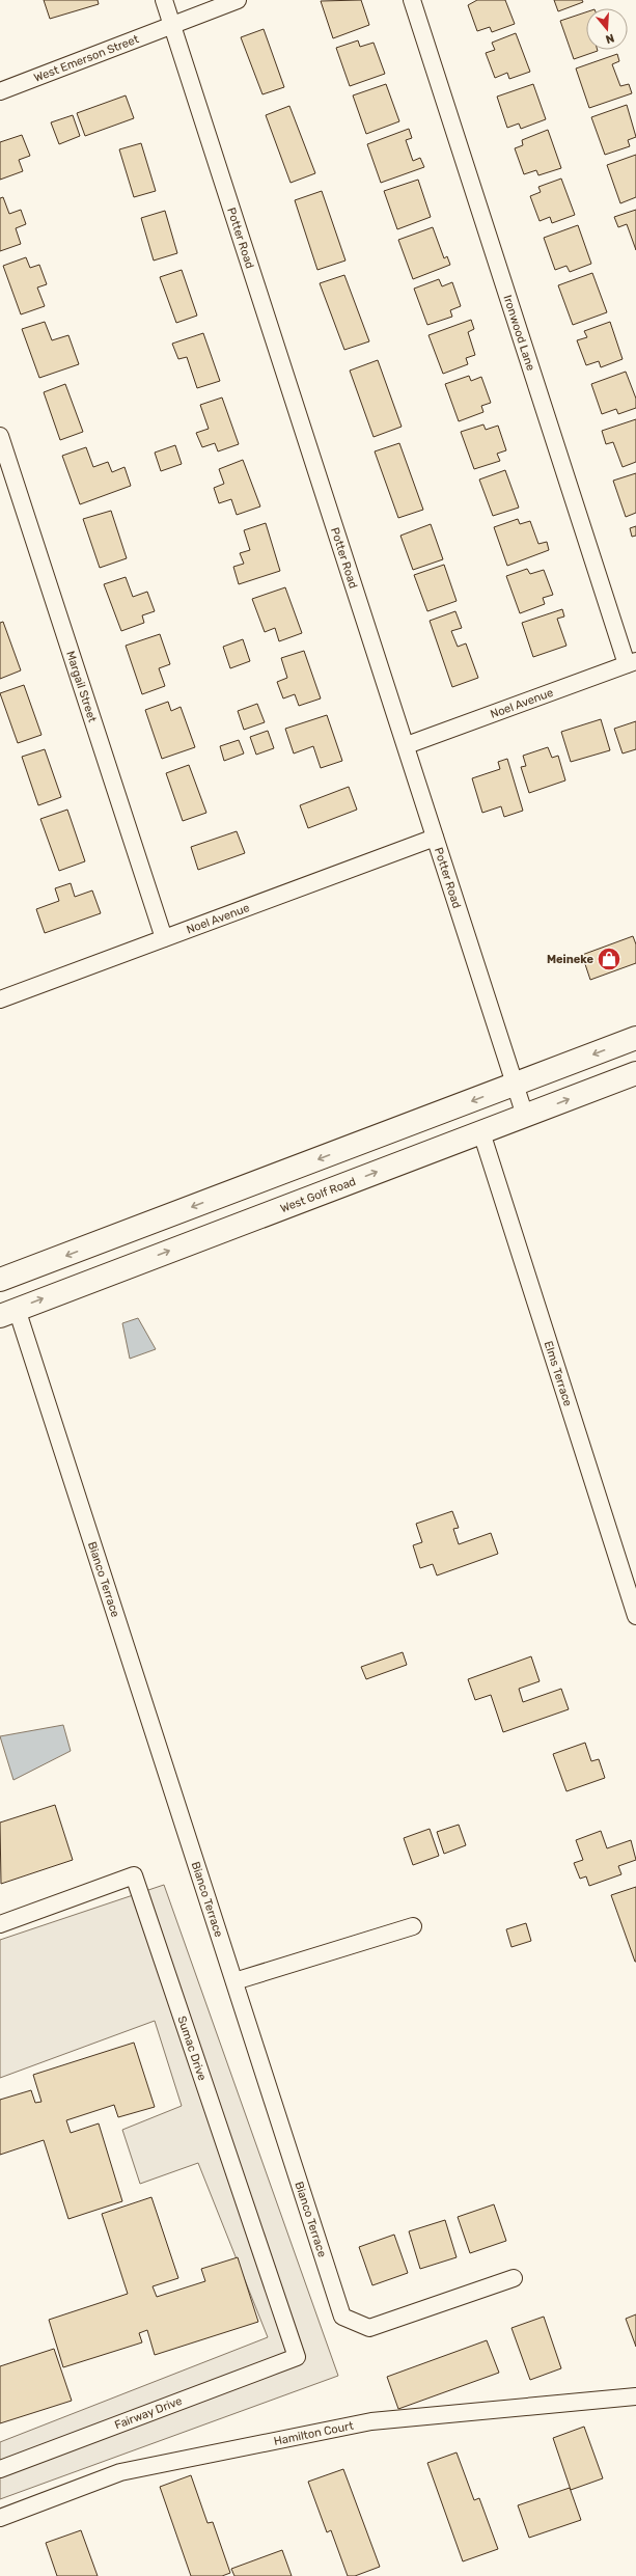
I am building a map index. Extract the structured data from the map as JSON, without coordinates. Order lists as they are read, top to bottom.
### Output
{
  "streets": {
    "main road": ["West Golf Road"],
    "street": [
      "West Emerson Street",
      "Potter Road",
      "Ironwood Lane",
      "Margail Street",
      "Noel Avenue",
      "Elms Terrace",
      "Bianco Terrace",
      "Sumac Drive",
      "Fairway Drive",
      "Hamilton Court"
    ]
  },
  "crossings": [
    ["West Emerson Street", "Potter Road"],
    ["Potter Road", "Noel Avenue"],
    ["Potter Road", "West Golf Road"],
    ["Ironwood Lane", "Noel Avenue"],
    ["Margail Street", "Noel Avenue"],
    ["West Golf Road", "Elms Terrace"],
    ["West Golf Road", "Bianco Terrace"],
    ["Sumac Drive", "Fairway Drive"]
  ],
  "places": {
    "shop": ["Meineke"]
  },
  "north": "bottom"
}
